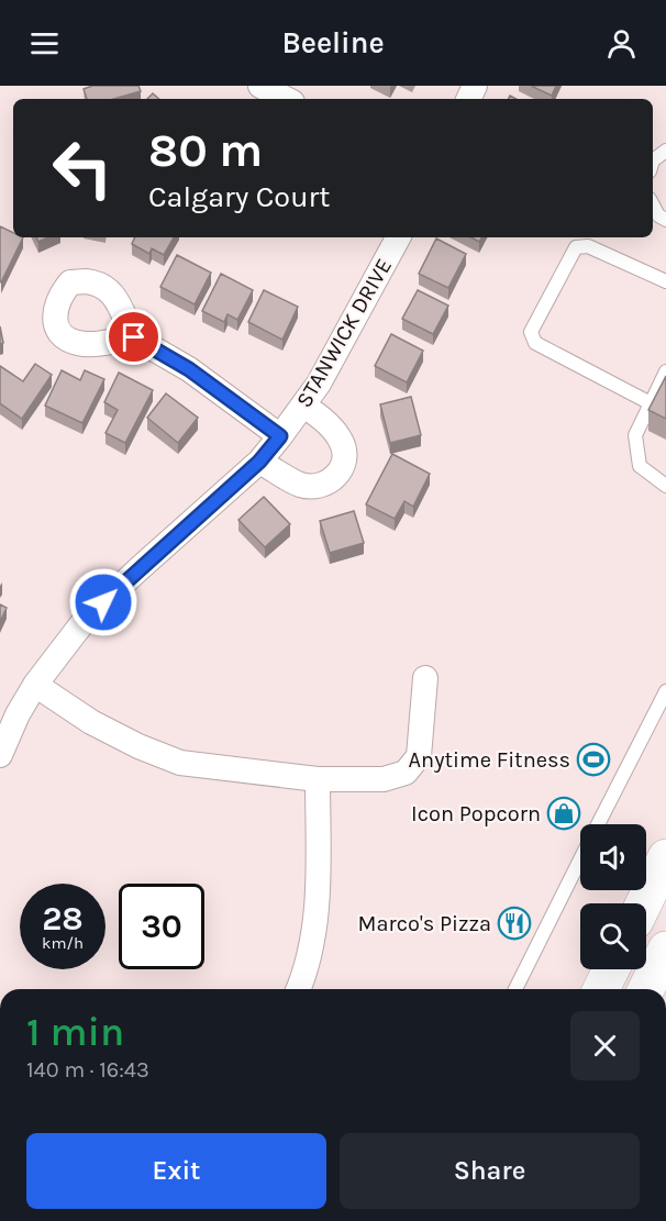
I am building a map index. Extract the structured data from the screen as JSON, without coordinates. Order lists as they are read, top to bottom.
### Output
{
  "streets": {
    "street": ["STANWICK DRIVE"]
  },
  "places": {
    "sports": ["Anytime Fitness"],
    "shop": ["Icon Popcorn"],
    "restaurant": ["Marco's Pizza"]
  },
  "page": {
    "header": "Beeline",
    "turn": ["80 m", "Calgary Court"],
    "speed": "28 km/h",
    "limit": "30",
    "heading": ["1 min", "140 m · 16:43"],
    "buttons": ["Exit", "Share"]
  }
}
